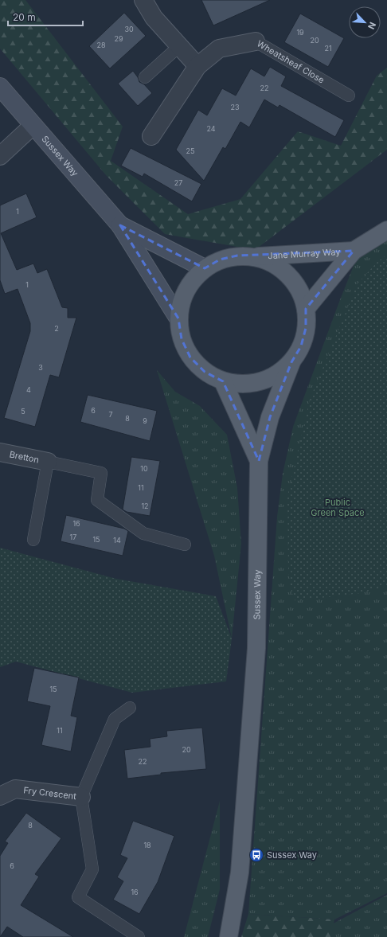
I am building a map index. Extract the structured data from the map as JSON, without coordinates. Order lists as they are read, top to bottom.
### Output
{
  "streets": {
    "main road": ["Sussex Way", "Jane Murray Way"],
    "street": ["Wheatsheaf Close", "Bretton", "Fry Crescent"]
  },
  "parks": ["Public Green Space"],
  "places": {
    "bus stop": ["Sussex Way"]
  },
  "house_numbers": [
    "30",
    "19",
    "29",
    "20",
    "28",
    "21",
    "22",
    "23",
    "24",
    "25",
    "27",
    "1",
    "1",
    "2",
    "3",
    "4",
    "6",
    "5",
    "7",
    "8",
    "9",
    "10",
    "11",
    "12",
    "16",
    "17",
    "15",
    "14",
    "15",
    "11",
    "20",
    "22",
    "8",
    "18",
    "6",
    "16"
  ],
  "scale_bar": "20 m",
  "north": "bottom right"
}
